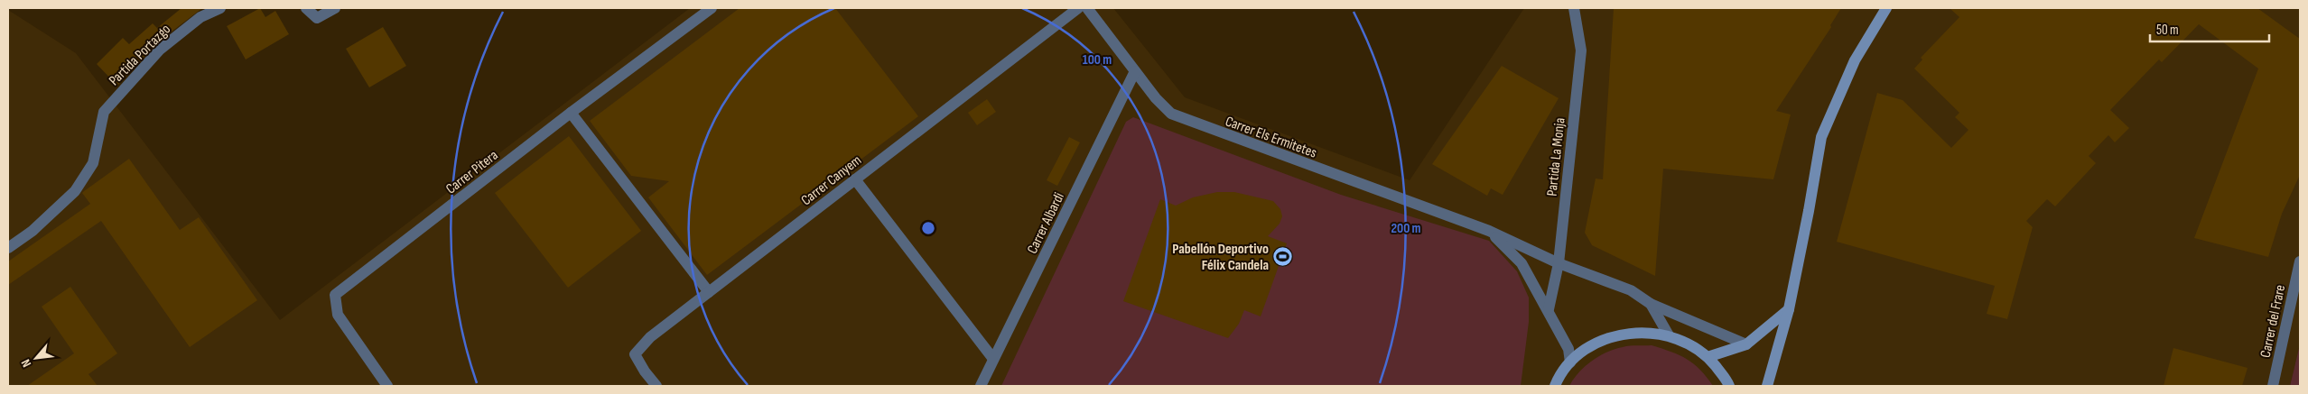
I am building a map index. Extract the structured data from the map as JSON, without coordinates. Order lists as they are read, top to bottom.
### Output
{
  "streets": {
    "street": [
      "Partida Portazgo",
      "Carrer Els Ermitetes",
      "Partida La Monja",
      "Carrer Pitera",
      "Carrer Canyem",
      "Carrer Albardi",
      "Carrer del Frare"
    ]
  },
  "crossings": [
    ["Carrer Els Ermitetes", "Partida La Monja"],
    ["Carrer Els Ermitetes", "Carrer Albardi"]
  ],
  "places": {
    "sports": ["Pabellón Deportivo Félix Candela"]
  },
  "scale_bar": "50 m",
  "north": "bottom left",
  "rings": ["100 m", "200 m"]
}
